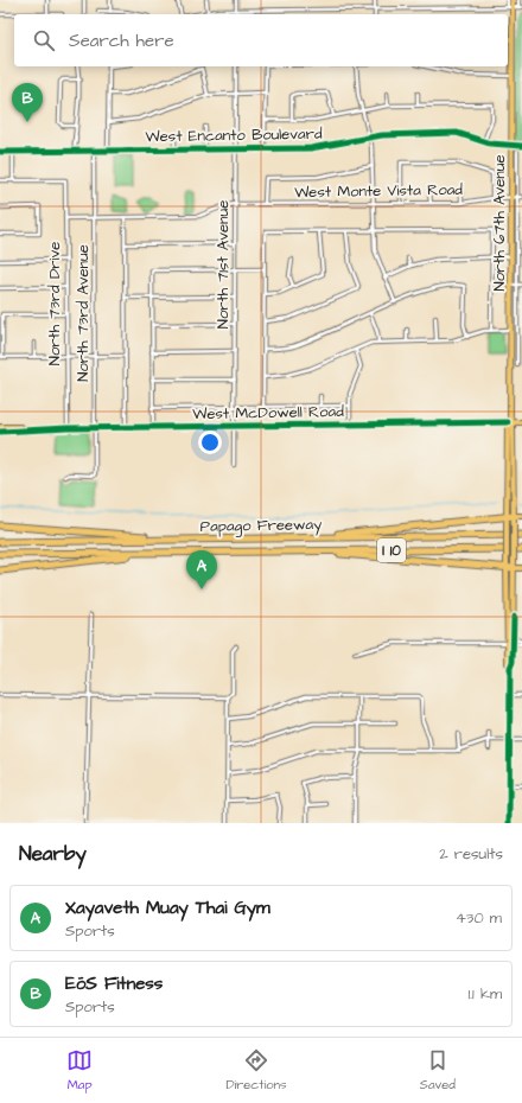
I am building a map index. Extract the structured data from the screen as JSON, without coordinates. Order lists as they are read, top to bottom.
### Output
{
  "streets": {
    "highway": ["Papago Freeway", "I 10"],
    "main road": ["North 67th Avenue", "West McDowell Road"],
    "street": [
      "West Encanto Boulevard",
      "West Monte Vista Road",
      "North 71st Avenue",
      "North 73rd Drive",
      "North 73rd Avenue"
    ]
  },
  "crossings": [
    ["West Encanto Boulevard", "North 67th Avenue"],
    ["West Encanto Boulevard", "North 71st Avenue"],
    ["West Encanto Boulevard", "North 73rd Avenue"],
    ["West Monte Vista Road", "North 67th Avenue"],
    ["West Monte Vista Road", "North 71st Avenue"],
    ["West Monte Vista Road", "North 73rd Drive"],
    ["West Monte Vista Road", "North 73rd Avenue"],
    ["North 67th Avenue", "West McDowell Road"],
    ["North 71st Avenue", "West McDowell Road"],
    ["North 73rd Drive", "West McDowell Road"],
    ["North 73rd Avenue", "West McDowell Road"]
  ],
  "page": {
    "search": "Search here",
    "pins": ["B", "A"],
    "heading": ["Nearby", "2 results"],
    "list": [
      {
        "mark": "A",
        "name": "Xayaveth Muay Thai Gym",
        "note": "Sports",
        "value": "430 m"
      },
      {
        "mark": "B",
        "name": "EōS Fitness",
        "note": "Sports",
        "value": "1.1 km"
      }
    ],
    "nav": ["Map", "Directions", "Saved"]
  }
}
